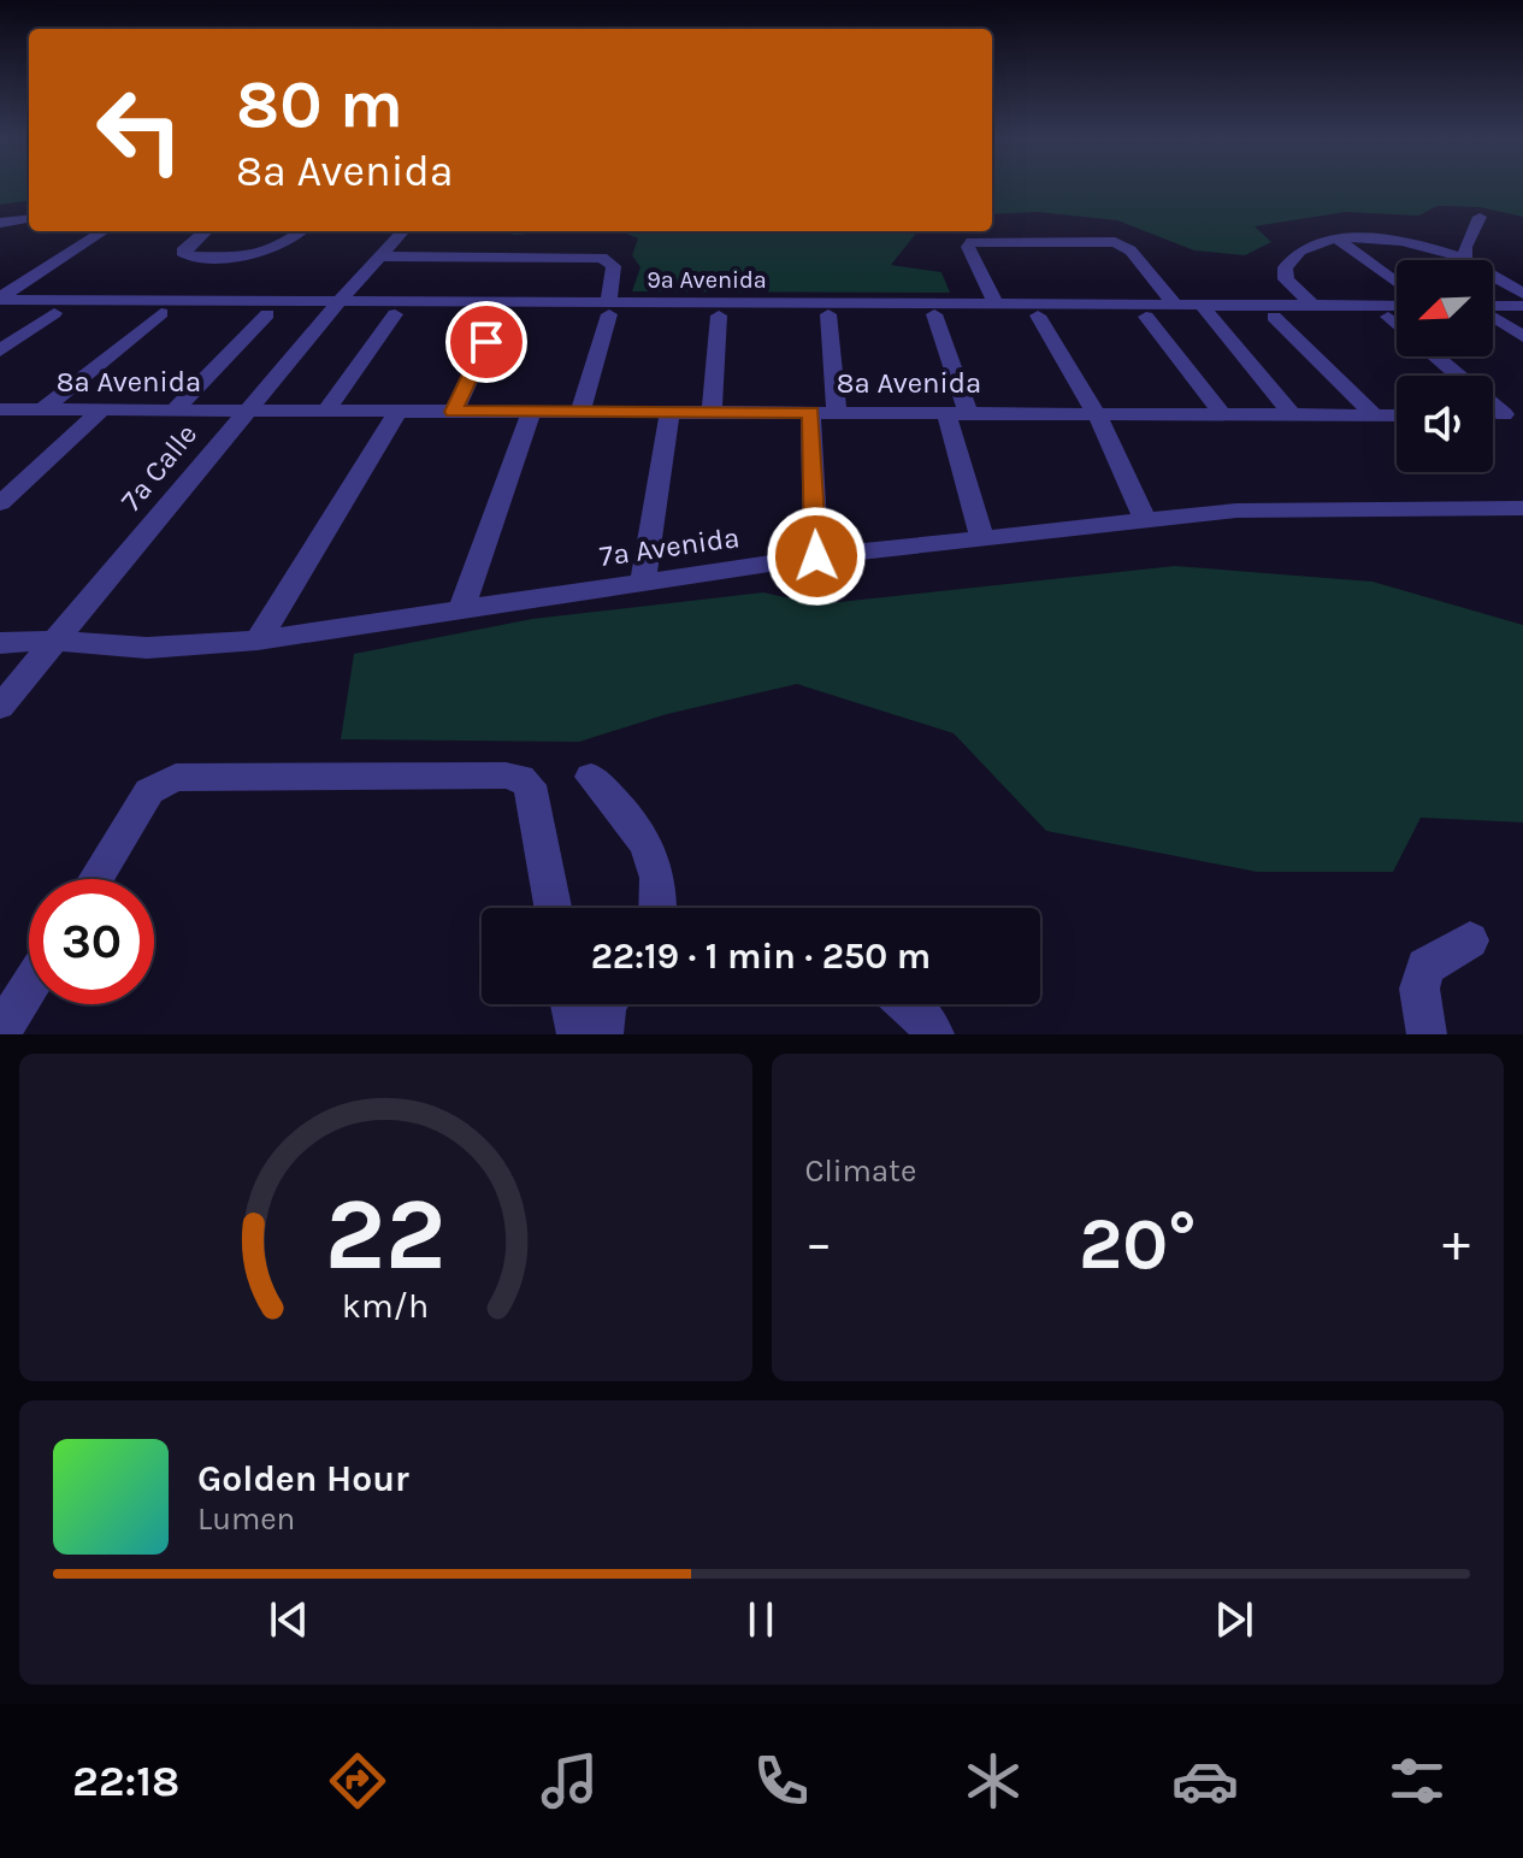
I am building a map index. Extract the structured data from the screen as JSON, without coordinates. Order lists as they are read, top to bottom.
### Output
{
  "streets": {
    "street": [
      "9a Avenida",
      "8a Avenida",
      "7a Calle",
      "7a Avenida"
    ]
  },
  "crossings": [
    ["9a Avenida", "7a Calle"],
    ["8a Avenida", "7a Calle"],
    ["7a Calle", "7a Avenida"]
  ],
  "north": "bottom left",
  "page": {
    "turn": ["80 m", "8a Avenida"],
    "limit": "30",
    "trip": "22:19 · 1 min · 250 m",
    "tile": "Climate",
    "heat": ["−", "20°", "+"],
    "song": ["Golden Hour", "Lumen"],
    "tabs": "22:18",
    "gauge": ["22", "km/h"]
  }
}
